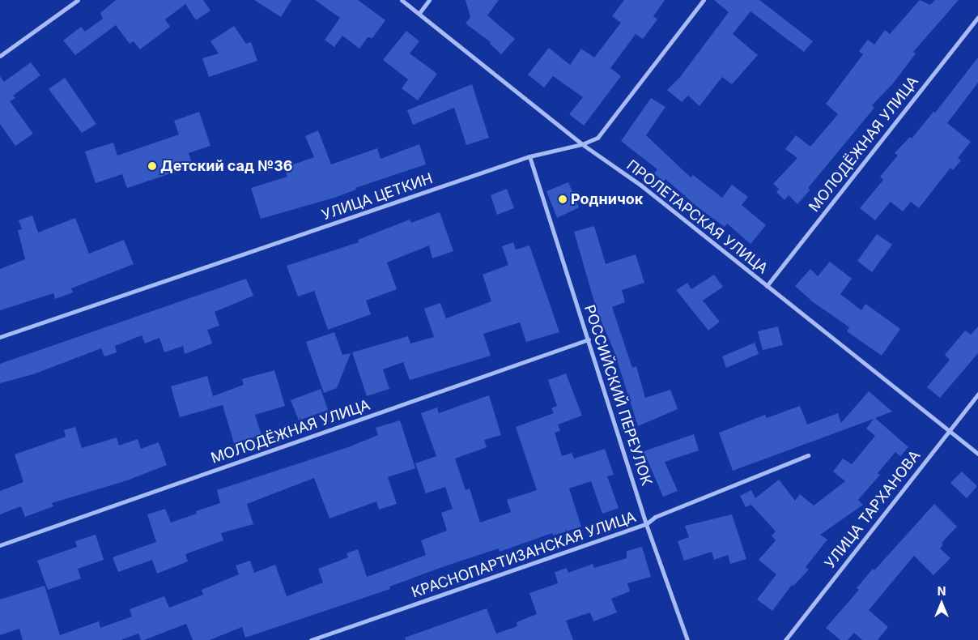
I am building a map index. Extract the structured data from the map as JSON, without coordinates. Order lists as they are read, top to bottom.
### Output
{
  "streets": {
    "street": [
      "МОЛОДЁЖНАЯ УЛИЦА",
      "УЛИЦА ЦЕТКИН",
      "ПРОЛЕТАРСКАЯ УЛИЦА",
      "РОССИЙСКИЙ ПЕРЕУЛОК",
      "УЛИЦА ТАРХАНОВА",
      "КРАСНОПАРТИЗАНСКАЯ УЛИЦА"
    ]
  },
  "crossings": [
    ["МОЛОДЁЖНАЯ УЛИЦА", "ПРОЛЕТАРСКАЯ УЛИЦА"],
    ["МОЛОДЁЖНАЯ УЛИЦА", "РОССИЙСКИЙ ПЕРЕУЛОК"],
    ["УЛИЦА ЦЕТКИН", "ПРОЛЕТАРСКАЯ УЛИЦА"],
    ["УЛИЦА ЦЕТКИН", "РОССИЙСКИЙ ПЕРЕУЛОК"],
    ["ПРОЛЕТАРСКАЯ УЛИЦА", "УЛИЦА ТАРХАНОВА"],
    ["РОССИЙСКИЙ ПЕРЕУЛОК", "КРАСНОПАРТИЗАНСКАЯ УЛИЦА"]
  ],
  "places": ["Детский сад №36", "Родничок"],
  "north": "top"
}
